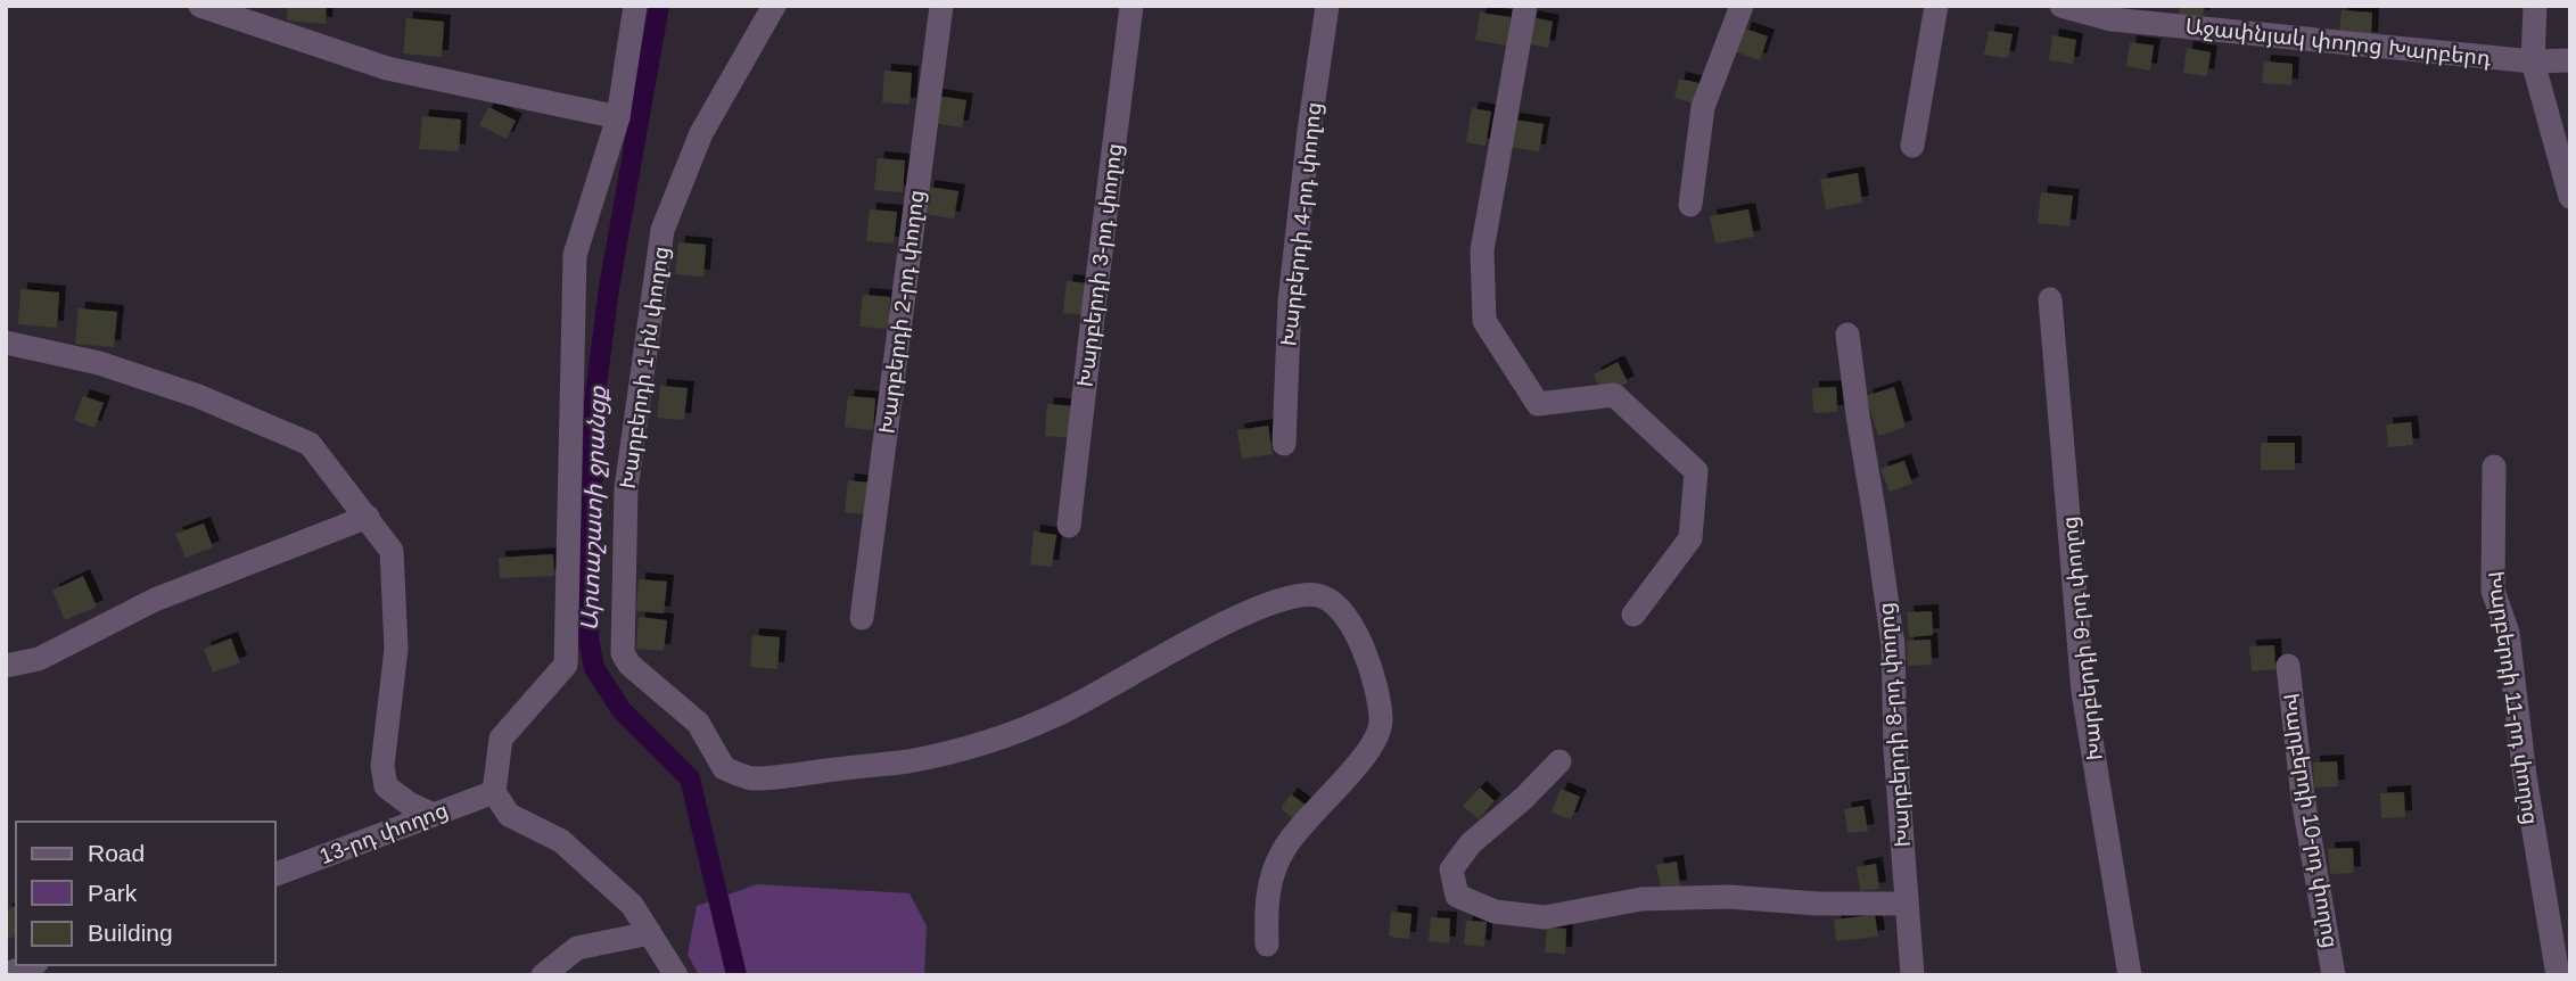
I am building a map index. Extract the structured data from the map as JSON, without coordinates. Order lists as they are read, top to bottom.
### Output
{
  "streets": {
    "street": [
      "Աջափնյակ փողոց Խարբերդ",
      "Խարբերդի 4-րդ փողոց",
      "Խարբերդի 3-րդ փողոց",
      "Խարբերդի 2-րդ փողոց",
      "Խարբերդի 1-ին փողոց",
      "Խարբերդի 9-րդ փողոց",
      "Խարբերդի 11-րդ փողոց",
      "Խարբերդի 8-րդ փողոց",
      "Խարբերդի 10-րդ փողոց",
      "13-րդ փողոց"
    ]
  },
  "water": ["Արտաշատի ջրանցք"],
  "legend": ["Road", "Park", "Building"]
}
